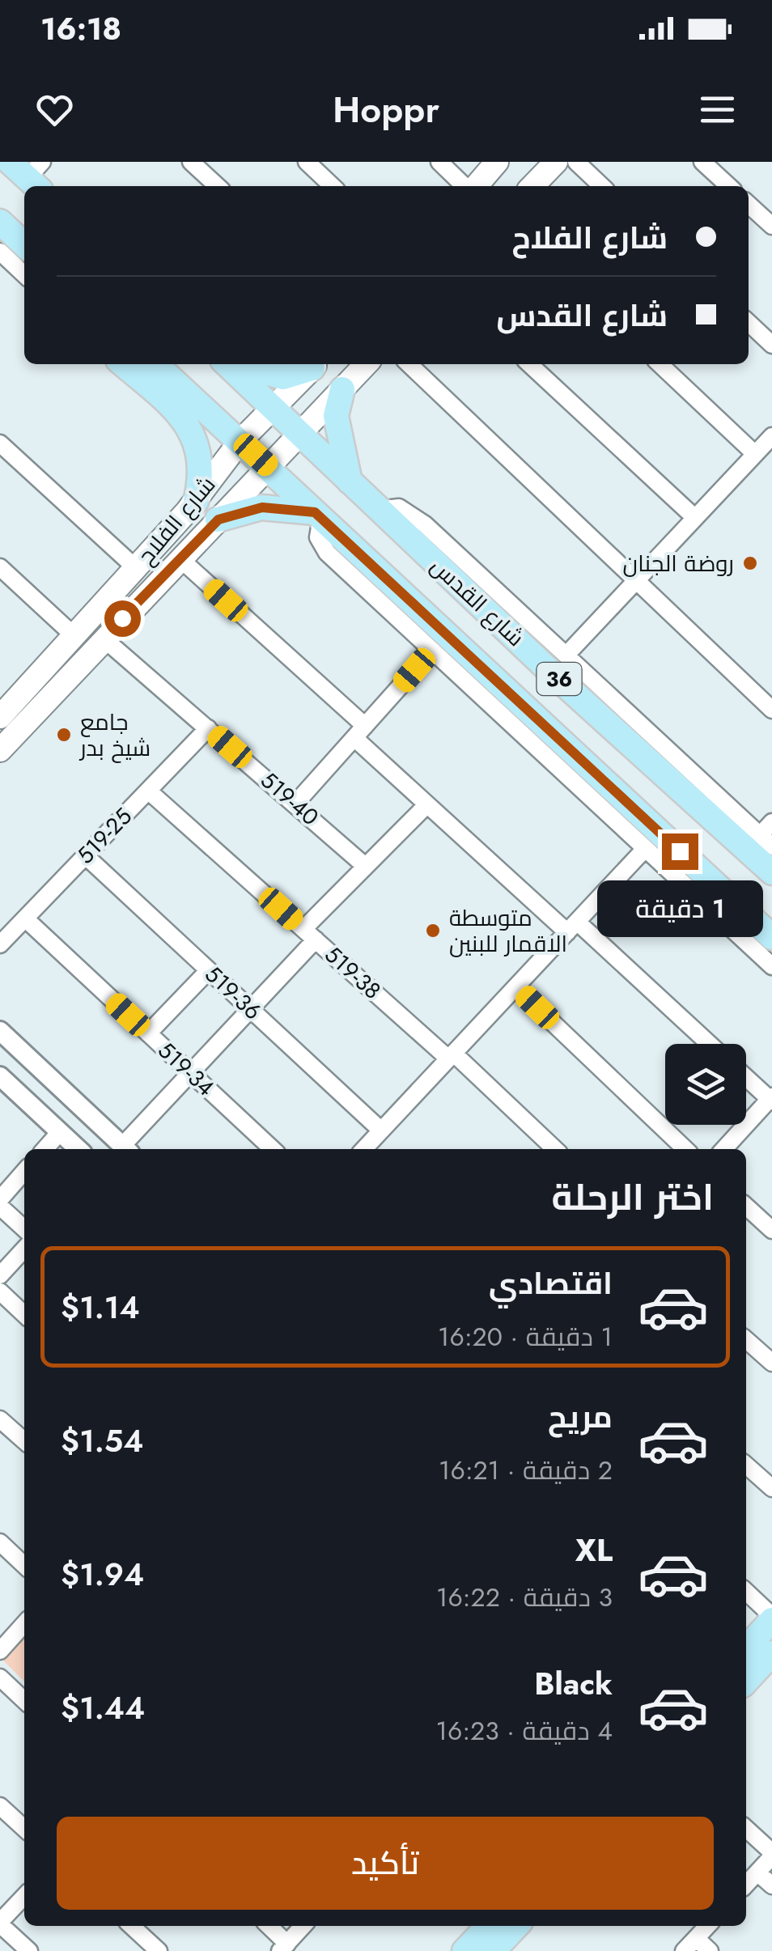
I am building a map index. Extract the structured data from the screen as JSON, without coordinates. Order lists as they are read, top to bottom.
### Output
{
  "streets": {
    "main road": ["شارع الفلاح", "شارع القدس", "36"],
    "street": [
      "519-40",
      "519-25",
      "519-38",
      "519-36",
      "519-34"
    ]
  },
  "crossings": [
    ["شارع الفلاح", "شارع القدس"],
    ["شارع الفلاح", "519-40"],
    ["519-40", "519-25"],
    ["519-25", "519-38"],
    ["519-25", "519-36"],
    ["519-25", "519-34"]
  ],
  "places": ["روضة الجنان", "جامع شيخ بدر", "متوسطة الاقمار للبنين"],
  "page": {
    "status": "16:18",
    "header": "Hoppr",
    "banner": ["شارع الفلاح", "شارع القدس"],
    "bubble": "1 دقيقة",
    "heading": "اختر الرحلة",
    "list": [
      {
        "name": "اقتصادي",
        "note": "1 دقيقة · 16:20",
        "value": "$1.14"
      },
      {
        "name": "مريح",
        "note": "2 دقيقة · 16:21",
        "value": "$1.54"
      },
      {
        "name": "XL",
        "note": "3 دقيقة · 16:22",
        "value": "$1.94"
      },
      {
        "name": "Black",
        "note": "4 دقيقة · 16:23",
        "value": "$1.44"
      }
    ],
    "buttons": "تأكيد"
  }
}
